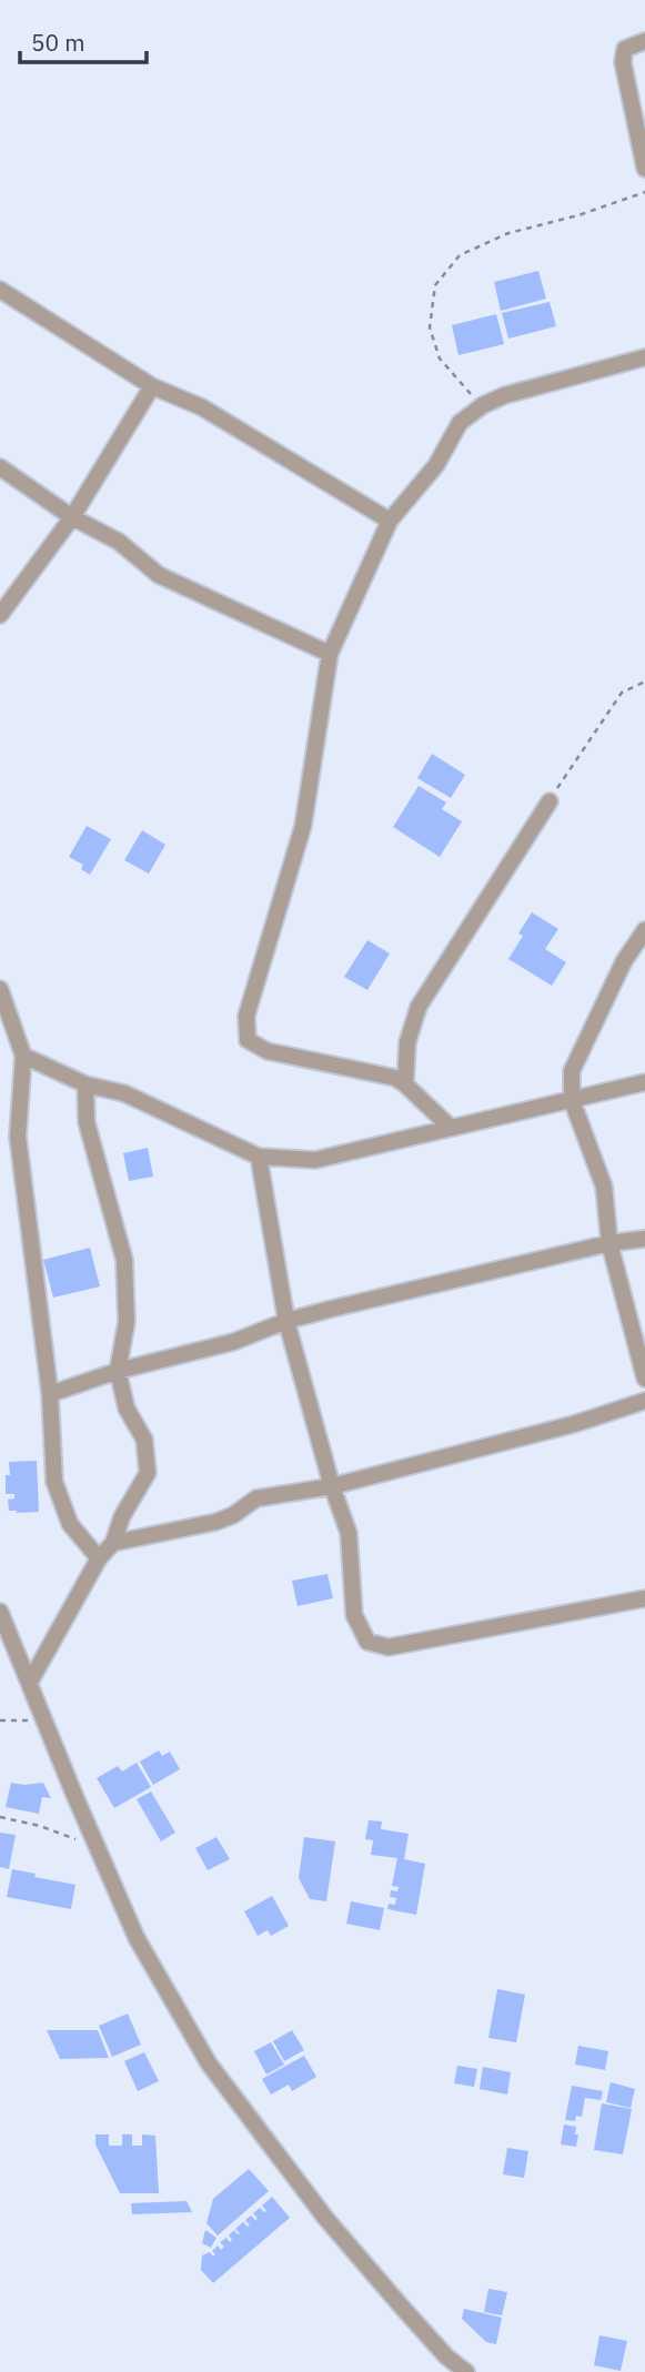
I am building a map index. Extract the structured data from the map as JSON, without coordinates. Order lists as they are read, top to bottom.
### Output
{
  "scale_bar": "50 m"
}
